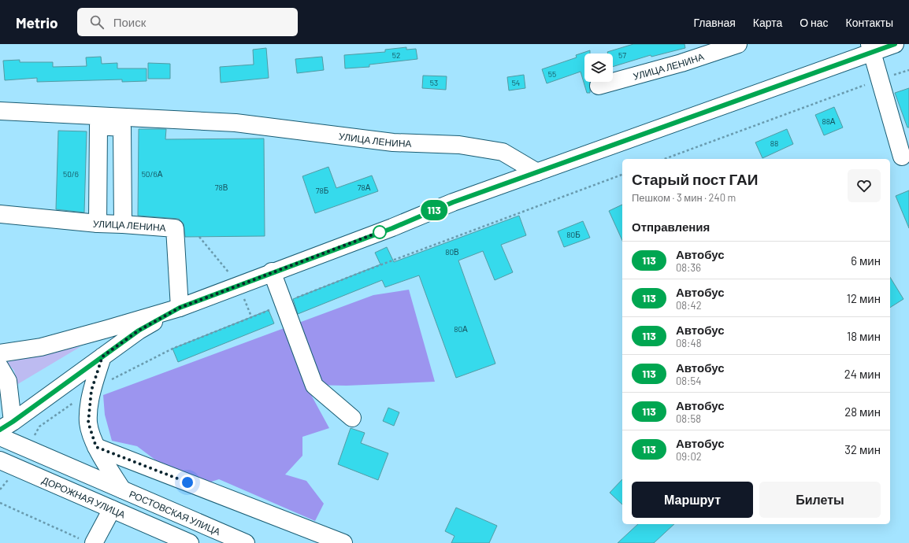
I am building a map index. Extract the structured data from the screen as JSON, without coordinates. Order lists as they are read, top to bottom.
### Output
{
  "streets": {
    "main road": ["УЛИЦА ЛЕНИНА", "ДОРОЖНАЯ УЛИЦА", "РОСТОВСКАЯ УЛИЦА"]
  },
  "lines": ["bus line 113"],
  "house_numbers": [
    "52",
    "57",
    "55",
    "53",
    "54",
    "88А",
    "88",
    "50/6",
    "50/6А",
    "78В",
    "78А",
    "78Б",
    "80Б",
    "80В",
    "80А"
  ],
  "page": {
    "header": "Metrio",
    "search": "Поиск",
    "nav": [
      "Главная",
      "Карта",
      "О нас",
      "Контакты"
    ],
    "on_map": "113",
    "heading": [
      ["Старый пост ГАИ", "Пешком · 3 мин · 240 m"],
      "Отправления"
    ],
    "list": [
      {
        "mark": "113",
        "name": "Автобус",
        "note": "08:36",
        "value": "6 мин"
      },
      {
        "mark": "113",
        "name": "Автобус",
        "note": "08:42",
        "value": "12 мин"
      },
      {
        "mark": "113",
        "name": "Автобус",
        "note": "08:48",
        "value": "18 мин"
      },
      {
        "mark": "113",
        "name": "Автобус",
        "note": "08:54",
        "value": "24 мин"
      },
      {
        "mark": "113",
        "name": "Автобус",
        "note": "08:58",
        "value": "28 мин"
      },
      {
        "mark": "113",
        "name": "Автобус",
        "note": "09:02",
        "value": "32 мин"
      }
    ],
    "buttons": ["Маршрут", "Билеты"]
  }
}
